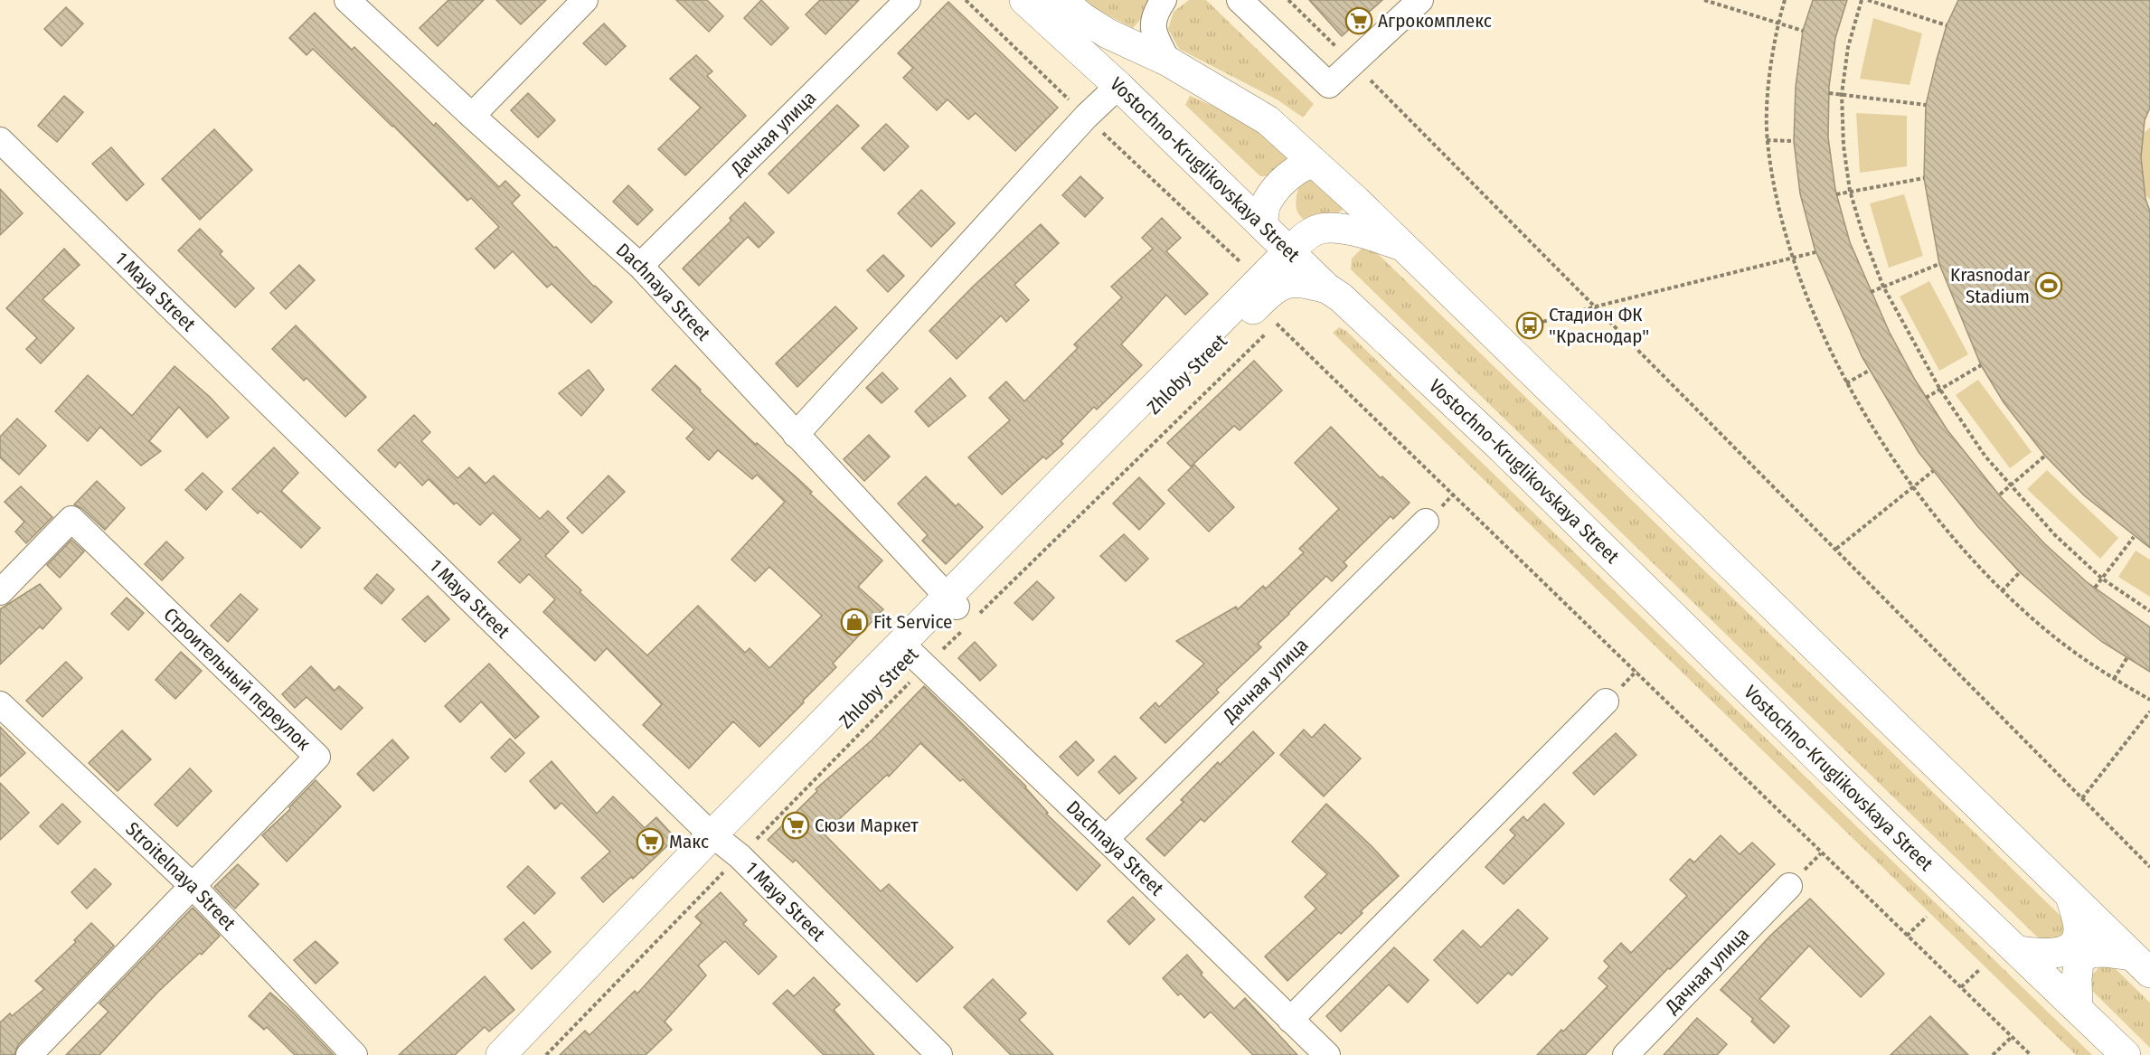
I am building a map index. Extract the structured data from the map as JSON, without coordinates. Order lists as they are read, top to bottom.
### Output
{
  "streets": {
    "main road": ["Vostochno-Kruglikovskaya Street", "Zhloby Street"],
    "street": [
      "Дачная улица",
      "1 Maya Street",
      "Dachnaya Street",
      "Строительный переулок",
      "Stroitelnaya Street"
    ]
  },
  "crossings": [
    ["Дачная улица", "Dachnaya Street"],
    ["Vostochno-Kruglikovskaya Street", "Zhloby Street"],
    ["1 Maya Street", "Zhloby Street"],
    ["Dachnaya Street", "Zhloby Street"],
    ["Строительный переулок", "Stroitelnaya Street"]
  ],
  "places": {
    "supermarket": ["Агрокомплекс", "Сюзи Маркет", "Макс"],
    "sports": ["Krasnodar Stadium"],
    "bus stop": ["Стадион ФК \"Краснодар\""],
    "shop": ["Fit Service"]
  }
}
